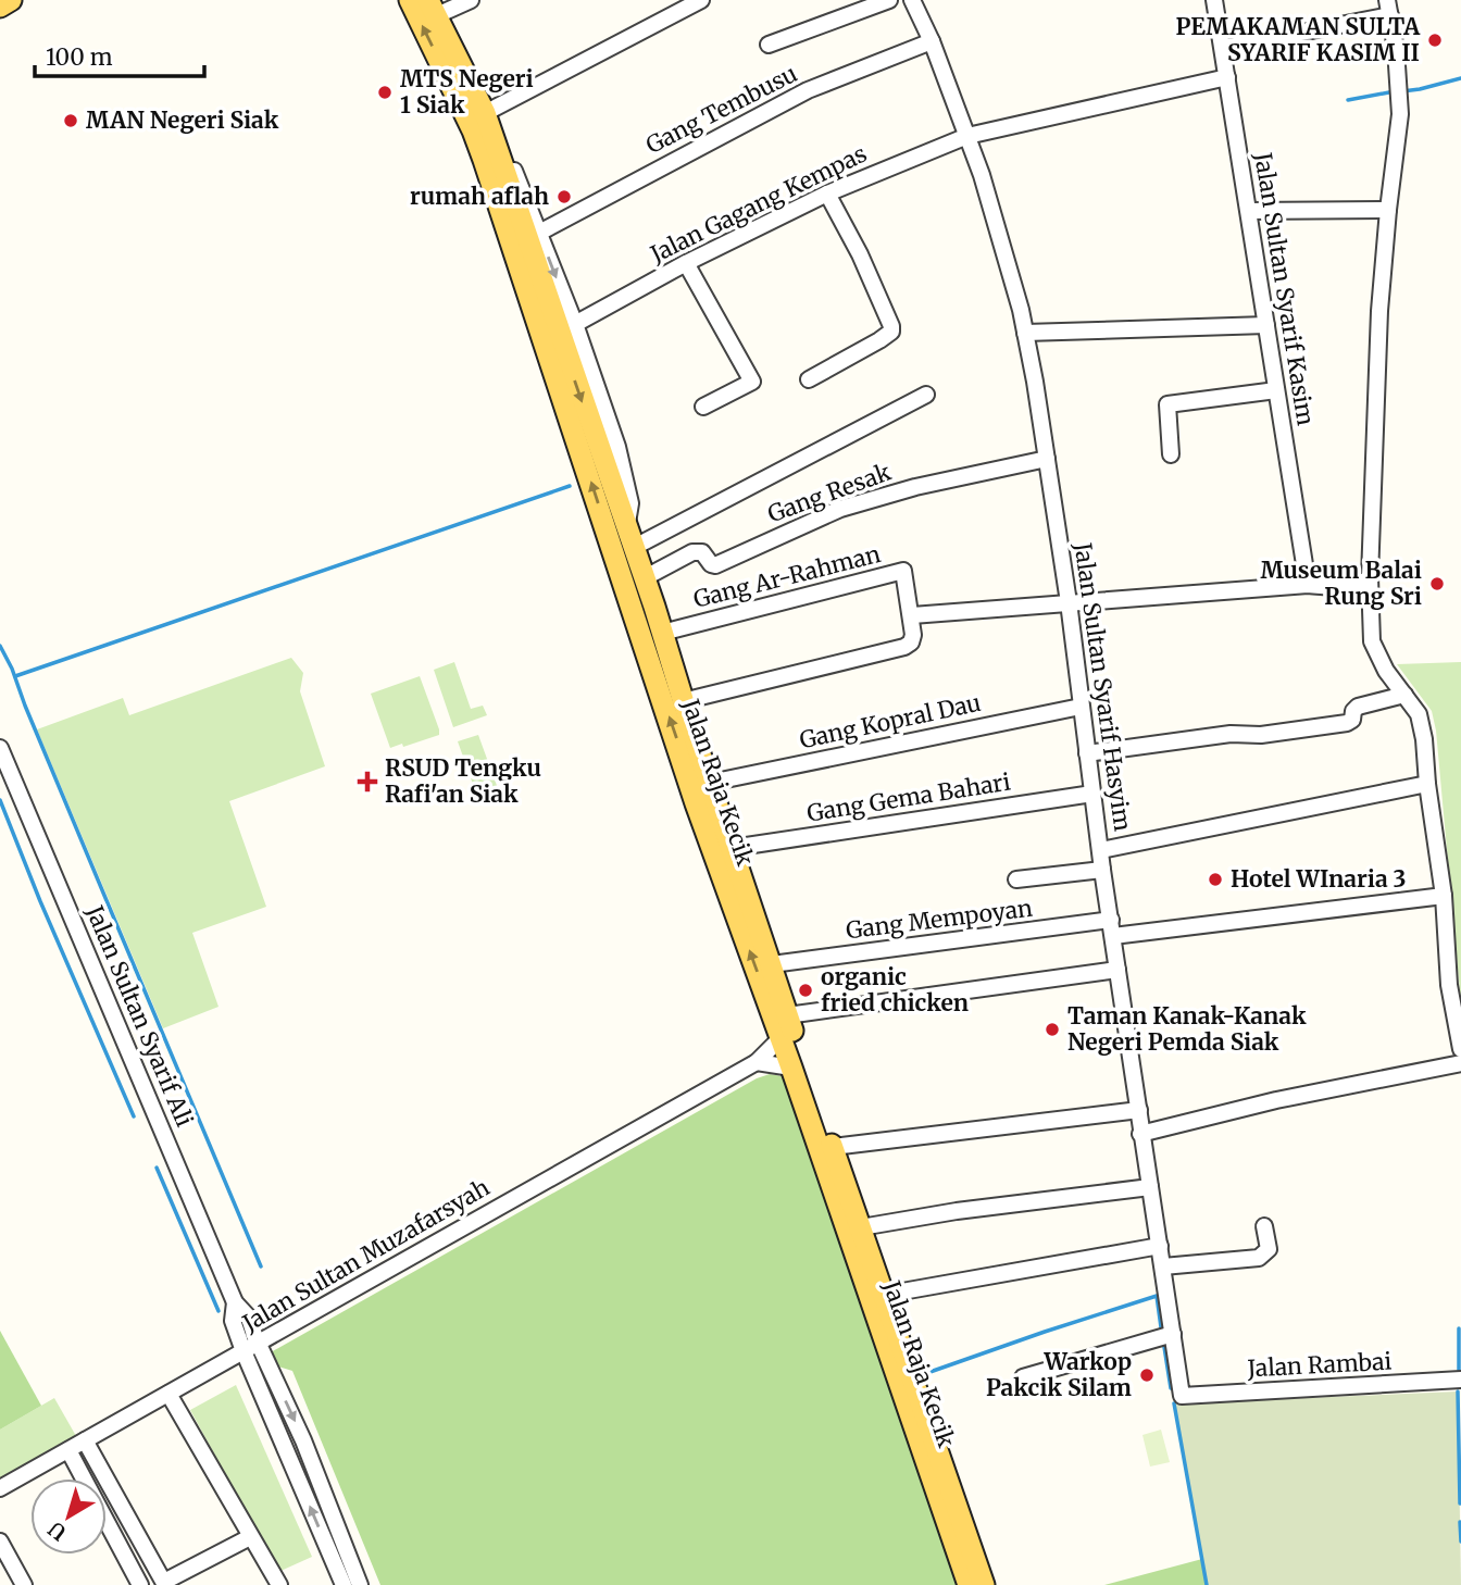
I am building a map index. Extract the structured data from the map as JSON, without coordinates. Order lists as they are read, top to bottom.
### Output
{
  "streets": {
    "main road": ["Jalan Raja Kecik"],
    "street": [
      "Gang Tembusu",
      "Jalan Gagang Kempas",
      "Jalan Sultan Syarif Kasim",
      "Gang Resak",
      "Gang Ar-Rahman",
      "Jalan Sultan Syarif Hasyim",
      "Gang Kopral Dau",
      "Gang Gema Bahari",
      "Gang Mempoyan",
      "Jalan Sultan Syarif Ali",
      "Jalan Sultan Muzafarsyah",
      "Jalan Rambai"
    ]
  },
  "crossings": [
    ["Gang Tembusu", "Jalan Sultan Syarif Hasyim"],
    ["Jalan Gagang Kempas", "Jalan Sultan Syarif Kasim"],
    ["Jalan Gagang Kempas", "Jalan Sultan Syarif Hasyim"],
    ["Gang Resak", "Jalan Sultan Syarif Hasyim"],
    ["Gang Resak", "Jalan Raja Kecik"],
    ["Gang Ar-Rahman", "Jalan Raja Kecik"],
    ["Jalan Sultan Syarif Hasyim", "Gang Kopral Dau"],
    ["Jalan Sultan Syarif Hasyim", "Gang Gema Bahari"],
    ["Jalan Sultan Syarif Hasyim", "Gang Mempoyan"],
    ["Jalan Sultan Syarif Hasyim", "Jalan Rambai"],
    ["Gang Kopral Dau", "Jalan Raja Kecik"],
    ["Jalan Raja Kecik", "Gang Gema Bahari"],
    ["Jalan Raja Kecik", "Gang Mempoyan"],
    ["Jalan Raja Kecik", "Jalan Sultan Muzafarsyah"],
    ["Jalan Sultan Syarif Ali", "Jalan Sultan Muzafarsyah"]
  ],
  "places": {
    "other": [
      "PEMAKAMAN SULTA SYARIF KASIM II",
      "MTS Negeri 1 Siak",
      "MAN Negeri Siak",
      "rumah aflah",
      "Museum Balai Rung Sri",
      "Hotel WInaria 3",
      "organic fried chicken",
      "Taman Kanak-Kanak Negeri Pemda Siak",
      "Warkop Pakcik Silam"
    ],
    "health": ["RSUD Tengku Rafi'an Siak"]
  },
  "scale_bar": "100 m",
  "north": "bottom left"
}
